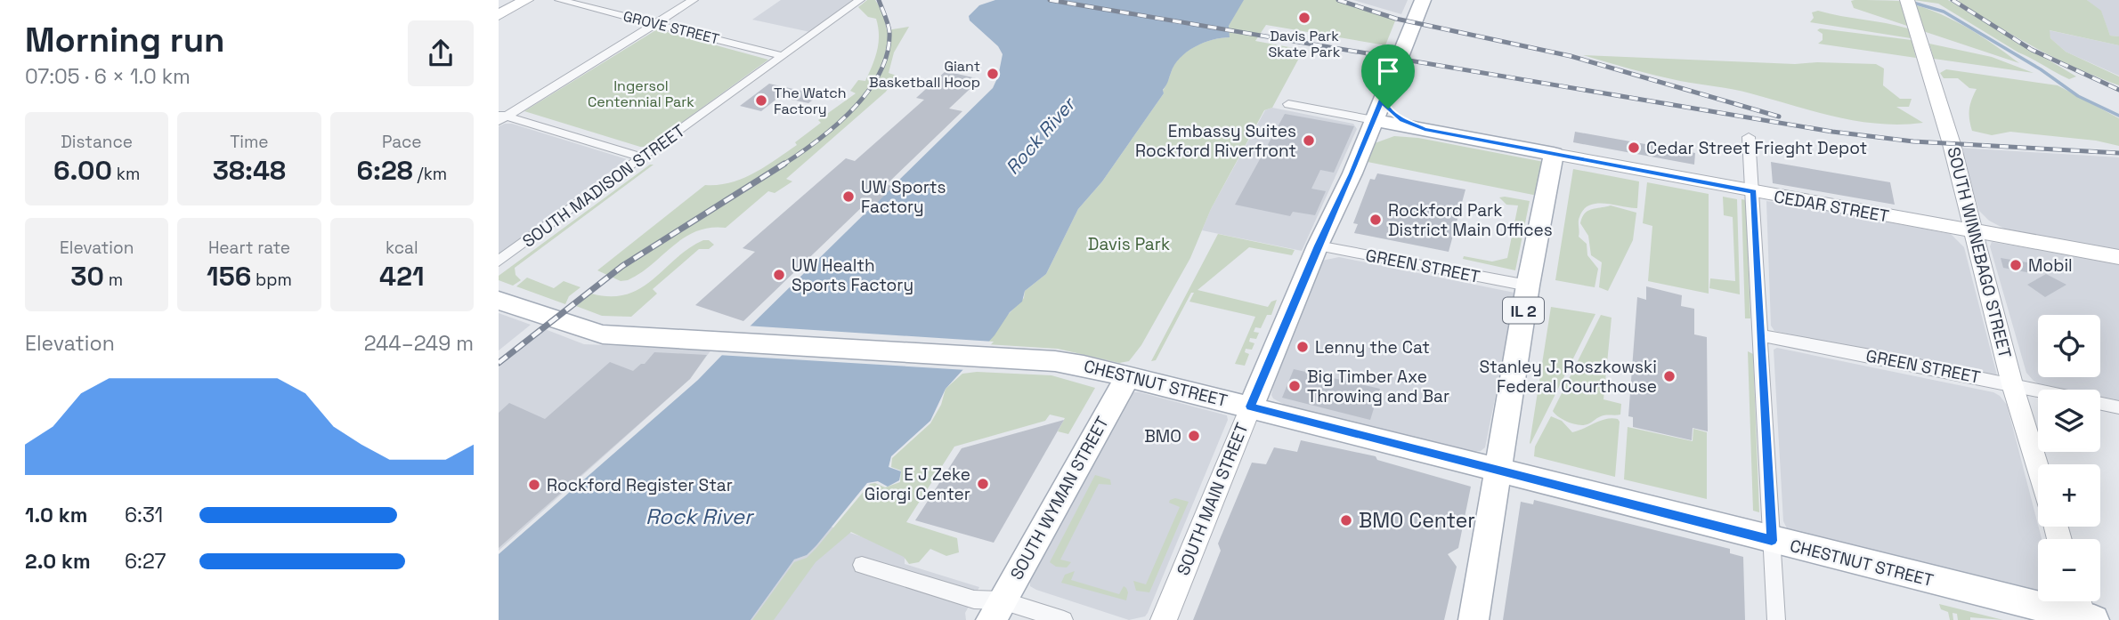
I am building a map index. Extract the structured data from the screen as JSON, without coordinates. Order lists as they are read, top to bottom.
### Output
{
  "streets": {
    "main road": [
      "CEDAR STREET",
      "SOUTH WINNEBAGO STREET",
      "IL 2",
      "CHESTNUT STREET",
      "SOUTH WYMAN STREET",
      "SOUTH MAIN STREET"
    ],
    "street": ["GROVE STREET", "SOUTH MADISON STREET", "GREEN STREET"]
  },
  "crossings": [
    ["GROVE STREET", "SOUTH MADISON STREET"],
    ["CEDAR STREET", "SOUTH WINNEBAGO STREET"],
    ["CEDAR STREET", "IL 2"],
    ["CEDAR STREET", "SOUTH MAIN STREET"],
    ["SOUTH WINNEBAGO STREET", "GREEN STREET"],
    ["GREEN STREET", "IL 2"],
    ["GREEN STREET", "SOUTH MAIN STREET"],
    ["IL 2", "CHESTNUT STREET"],
    ["CHESTNUT STREET", "SOUTH WYMAN STREET"],
    ["CHESTNUT STREET", "SOUTH MAIN STREET"]
  ],
  "water": ["Rock River"],
  "parks": ["Ingersol Centennial Park", "Davis Park"],
  "places": [
    "Davis Park Skate Park",
    "Giant Basketball Hoop",
    "The Watch Factory",
    "Embassy Suites Rockford Riverfront",
    "Cedar Street Frieght Depot",
    "UW Sports Factory",
    "Rockford Park District Main Offices",
    "Mobil",
    "UW Health Sports Factory",
    "Lenny the Cat",
    "Stanley J. Roszkowski Federal Courthouse",
    "Big Timber Axe Throwing and Bar",
    "BMO",
    "E J Zeke Giorgi Center",
    "Rockford Register Star",
    "BMO Center"
  ],
  "page": {
    "heading": ["Morning run", "07:05 · 6 × 1.0 km"],
    "stats": [
      ["Distance", "6.00 km"],
      ["Time", "38:48"],
      ["Pace", "6:28 /km"],
      ["Elevation", "30 m"],
      ["Heart rate", "156 bpm"],
      ["kcal", "421"]
    ],
    "map_buttons": ["+", "−"],
    "chart": ["Elevation", "244–249 m"],
    "list": [
      {
        "name": "1.0 km",
        "note": "6:31"
      },
      {
        "name": "2.0 km",
        "note": "6:27"
      }
    ]
  }
}
